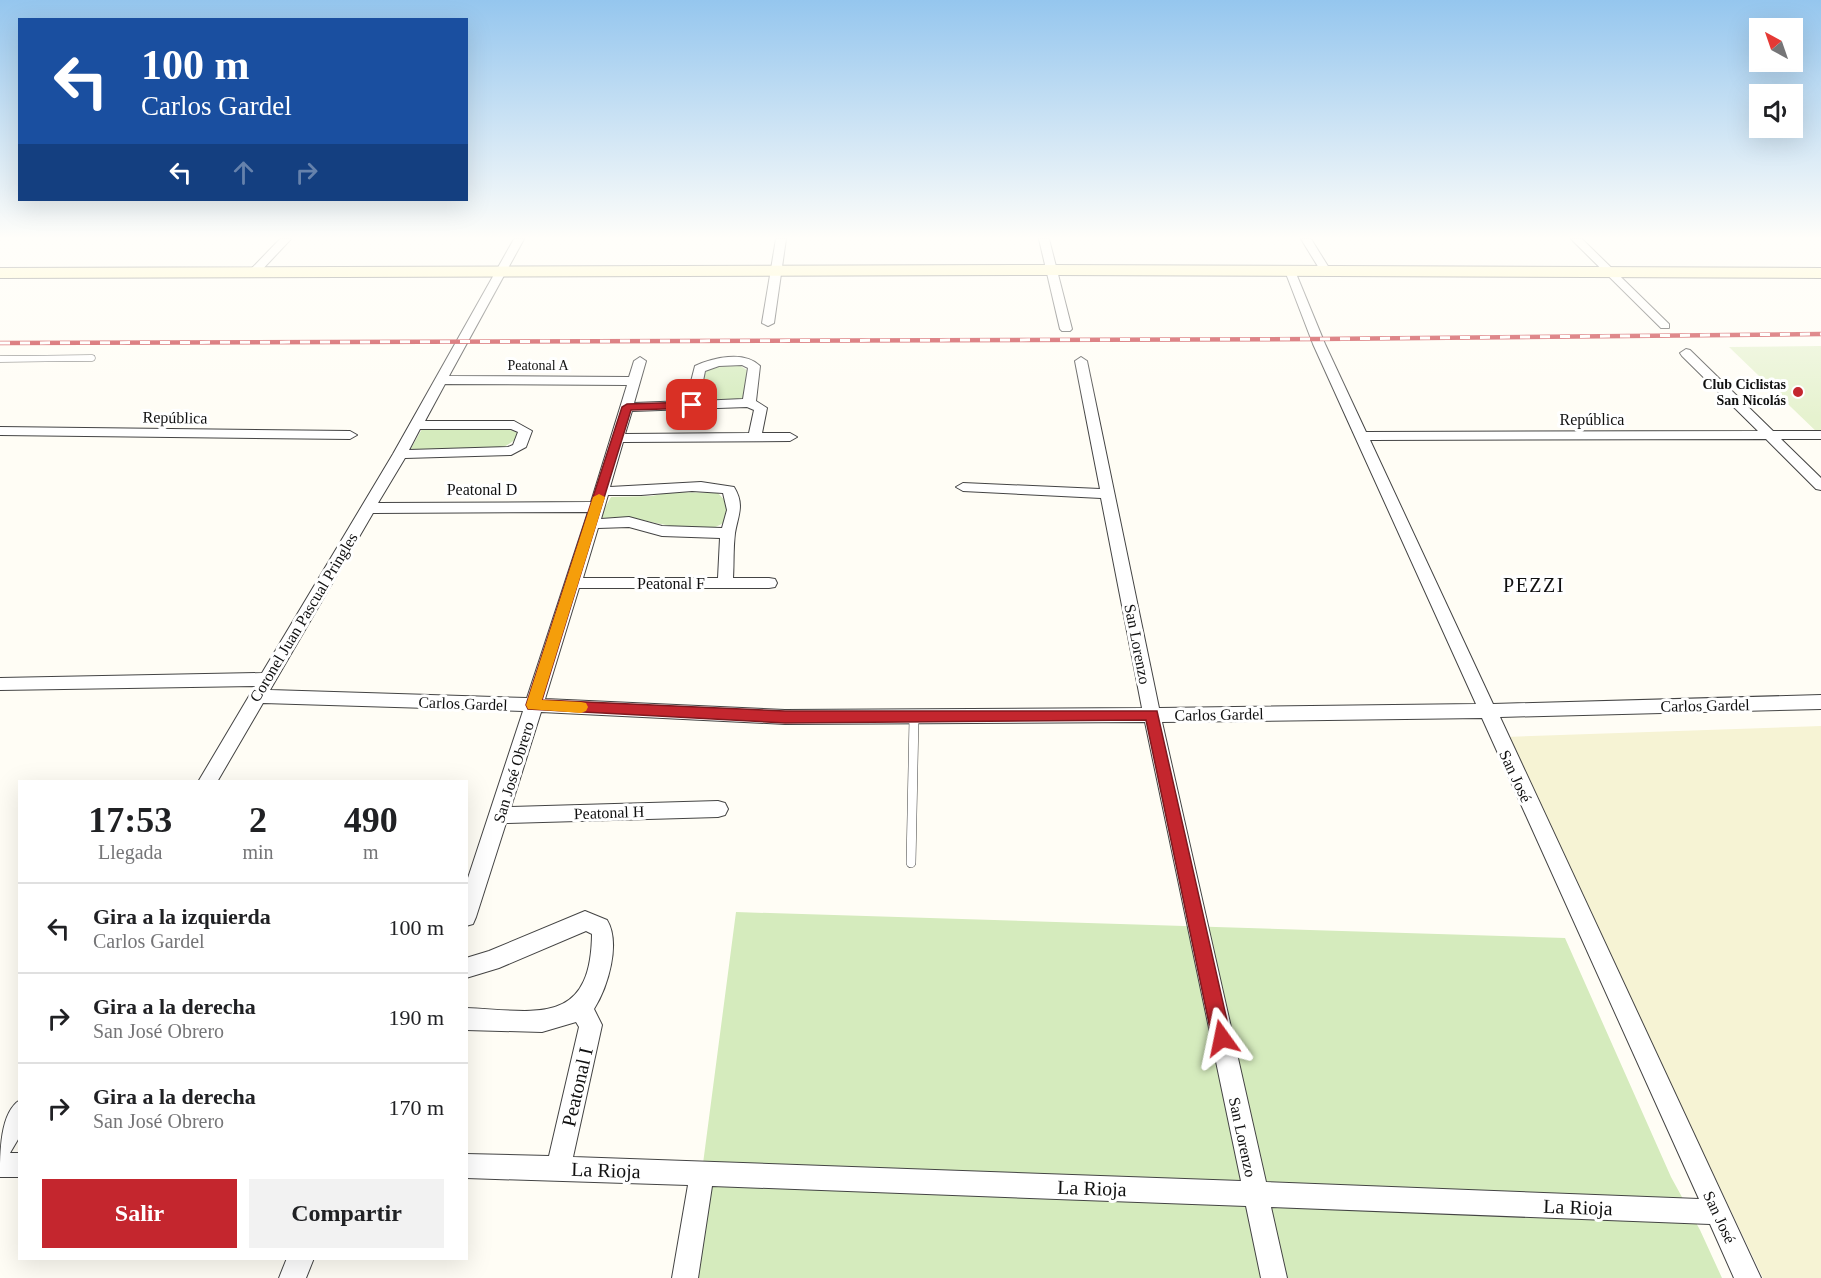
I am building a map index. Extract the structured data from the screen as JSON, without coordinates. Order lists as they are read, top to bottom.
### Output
{
  "streets": {
    "street": [
      "Peatonal A",
      "República",
      "Peatonal D",
      "Peatonal F",
      "Coronel Juan Pascual Pringles",
      "San Lorenzo",
      "Carlos Gardel",
      "San José Obrero",
      "San José",
      "Peatonal H",
      "Peatonal I",
      "La Rioja"
    ]
  },
  "crossings": [
    ["Peatonal A", "Coronel Juan Pascual Pringles"],
    ["Peatonal A", "San José Obrero"],
    ["República", "San José"],
    ["Peatonal D", "Coronel Juan Pascual Pringles"],
    ["Peatonal D", "San José Obrero"],
    ["Peatonal F", "San José Obrero"],
    ["Coronel Juan Pascual Pringles", "Carlos Gardel"],
    ["San Lorenzo", "Carlos Gardel"],
    ["San Lorenzo", "La Rioja"],
    ["Carlos Gardel", "San José Obrero"],
    ["Carlos Gardel", "San José"],
    ["San José Obrero", "Peatonal H"],
    ["San José", "La Rioja"],
    ["Peatonal I", "La Rioja"]
  ],
  "districts": ["PEZZI"],
  "places": ["Club Ciclistas San Nicolás"],
  "north": "top left",
  "page": {
    "turn": ["100 m", "Carlos Gardel"],
    "eta": [
      "17:53",
      "Llegada",
      "2",
      "min",
      "490",
      "m"
    ],
    "list": [
      {
        "name": "Gira a la izquierda",
        "note": "Carlos Gardel",
        "value": "100 m"
      },
      {
        "name": "Gira a la derecha",
        "note": "San José Obrero",
        "value": "190 m"
      },
      {
        "name": "Gira a la derecha",
        "note": "San José Obrero",
        "value": "170 m"
      }
    ],
    "buttons": ["Salir", "Compartir"]
  }
}
